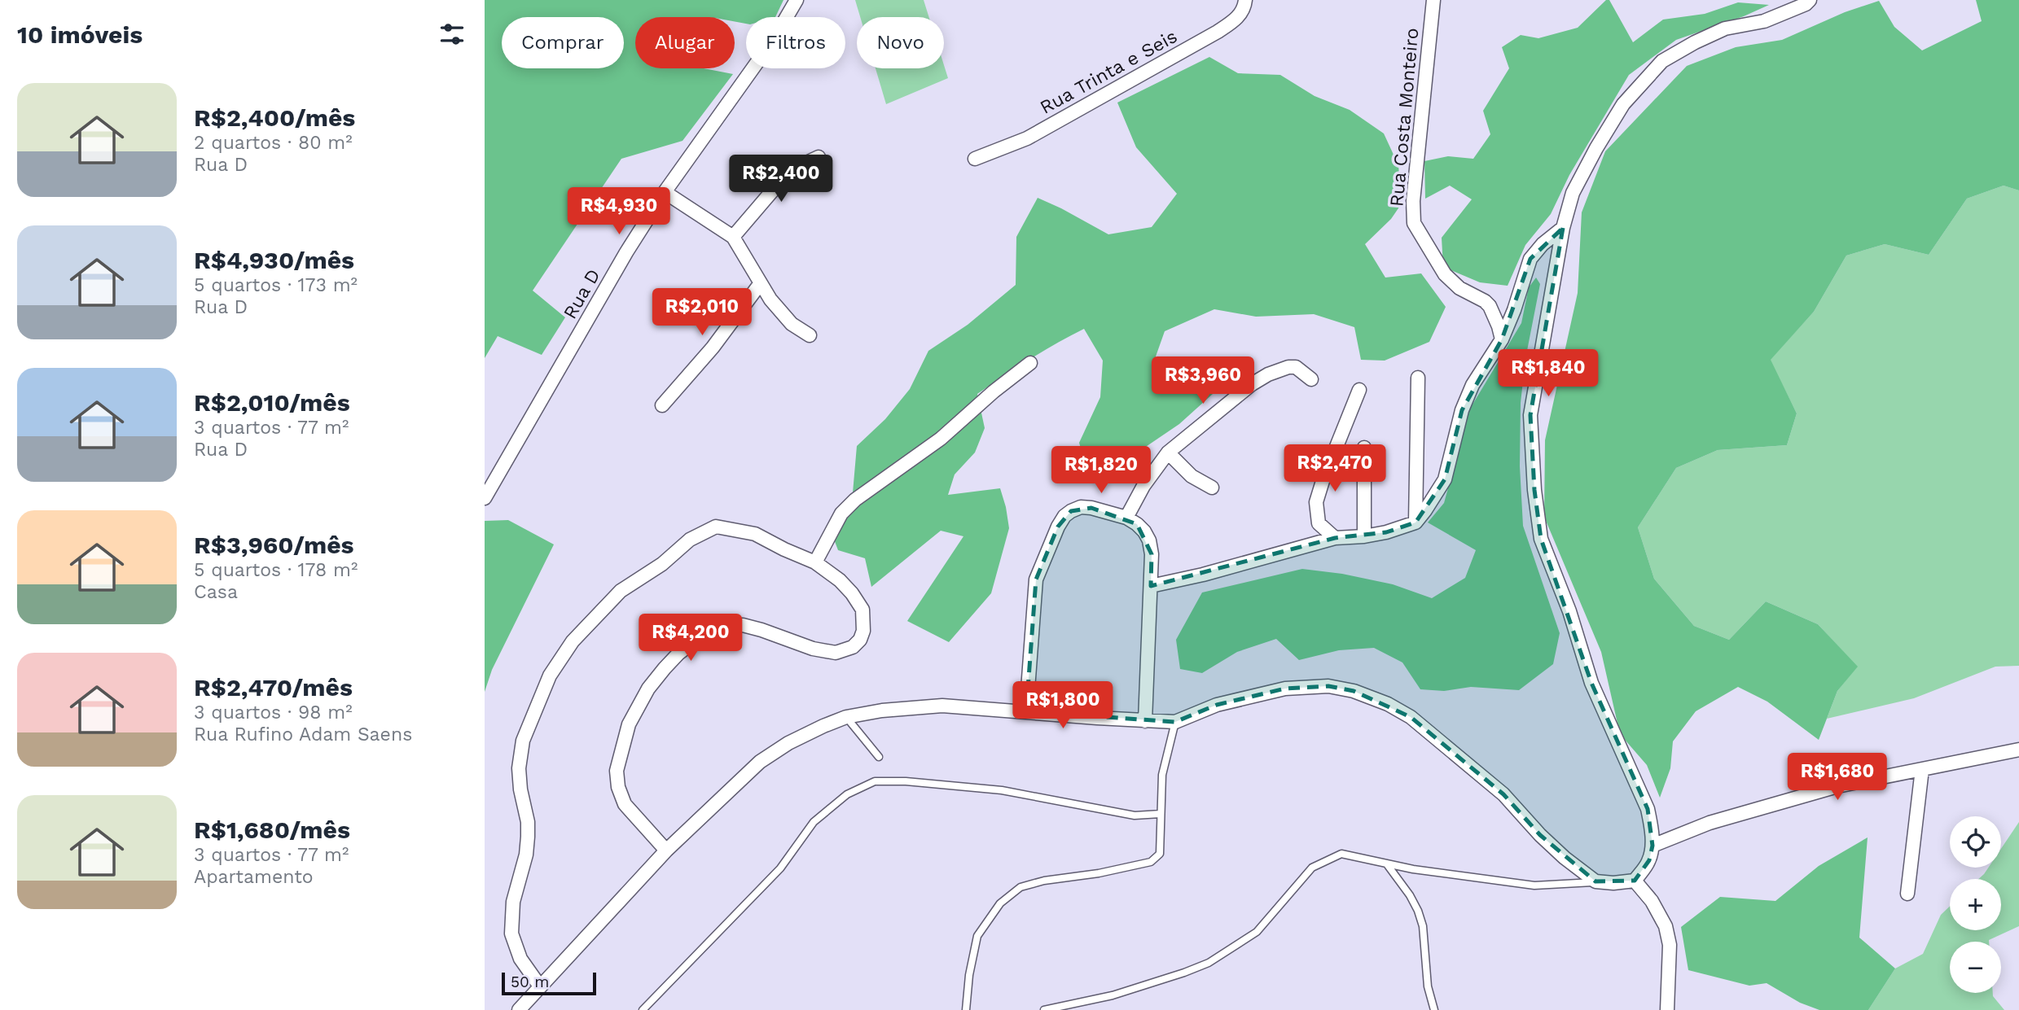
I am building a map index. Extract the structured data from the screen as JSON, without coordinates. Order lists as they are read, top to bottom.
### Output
{
  "streets": {
    "street": ["Rua Trinta e Seis", "Rua Costa Monteiro", "Rua D"]
  },
  "scale_bar": "50 m",
  "page": {
    "heading": "10 imóveis",
    "chip": [
      "Comprar",
      "Alugar",
      "Filtros",
      "Novo"
    ],
    "list": [
      {
        "name": "R$2,400/mês",
        "note": "2 quartos · 80 m² · Rua D"
      },
      {
        "name": "R$4,930/mês",
        "note": "5 quartos · 173 m² · Rua D"
      },
      {
        "name": "R$2,010/mês",
        "note": "3 quartos · 77 m² · Rua D"
      },
      {
        "name": "R$3,960/mês",
        "note": "5 quartos · 178 m² · Casa"
      },
      {
        "name": "R$2,470/mês",
        "note": "3 quartos · 98 m² · Rua Rufino Adam Saens"
      },
      {
        "name": "R$1,680/mês",
        "note": "3 quartos · 77 m² · Apartamento"
      }
    ],
    "price": [
      "R$2,400",
      "R$4,930",
      "R$2,010",
      "R$1,840",
      "R$3,960",
      "R$2,470",
      "R$1,820",
      "R$4,200",
      "R$1,800",
      "R$1,680"
    ],
    "map_buttons": ["+", "−"],
    "scale": "50 m"
  }
}
